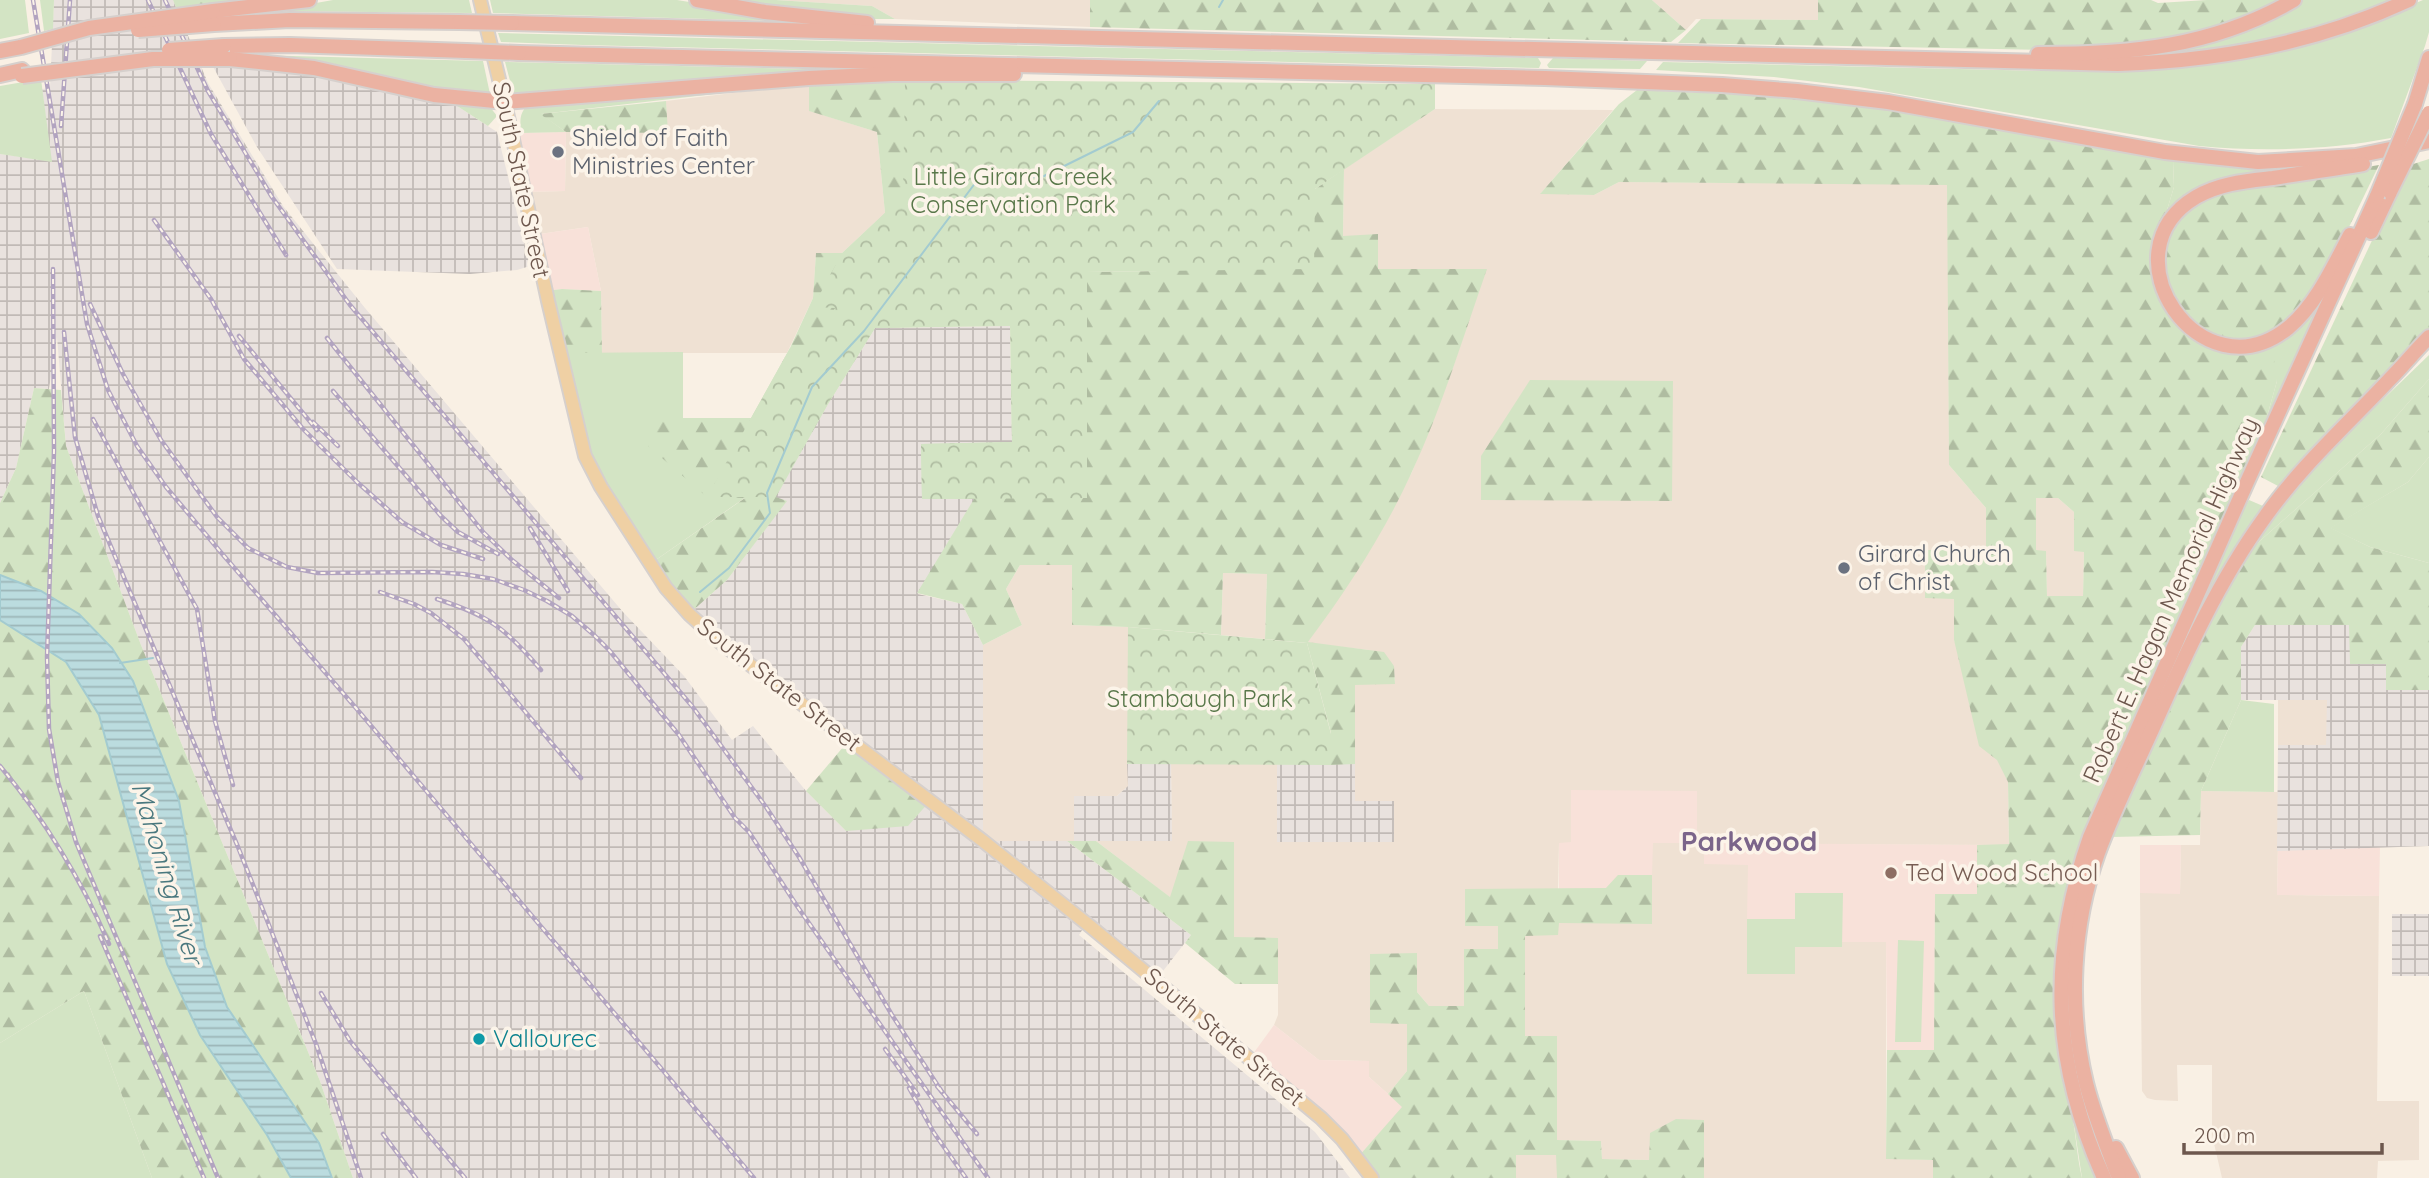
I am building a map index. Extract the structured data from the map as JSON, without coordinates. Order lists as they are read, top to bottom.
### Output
{
  "streets": {
    "highway": ["Robert E. Hagan Memorial Highway"],
    "main road": ["South State Street"]
  },
  "districts": ["Parkwood"],
  "water": ["Mahoning River"],
  "parks": ["Little Girard Creek Conservation Park", "Stambaugh Park"],
  "places": [
    "Shield of Faith Ministries Center",
    "Girard Church of Christ",
    "Ted Wood School",
    "Vallourec"
  ],
  "scale_bar": "200 m"
}
